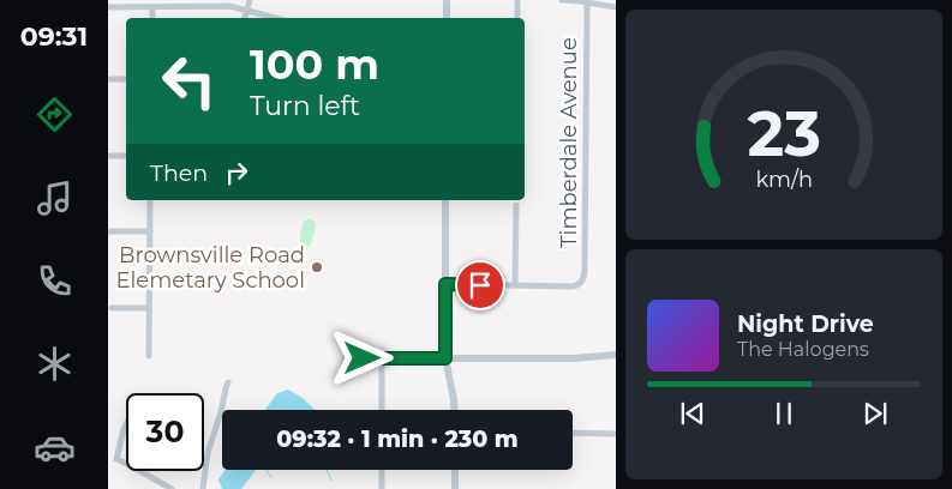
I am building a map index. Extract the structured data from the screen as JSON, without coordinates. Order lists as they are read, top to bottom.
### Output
{
  "streets": {
    "street": ["Timberdale Avenue"]
  },
  "places": ["Brownsville Road Elemetary School"],
  "page": {
    "tabs": "09:31",
    "turn": ["100 m", "Turn left"],
    "then": "Then",
    "song": ["Night Drive", "The Halogens"],
    "limit": "30",
    "trip": "09:32 · 1 min · 230 m",
    "gauge": ["23", "km/h"]
  }
}
